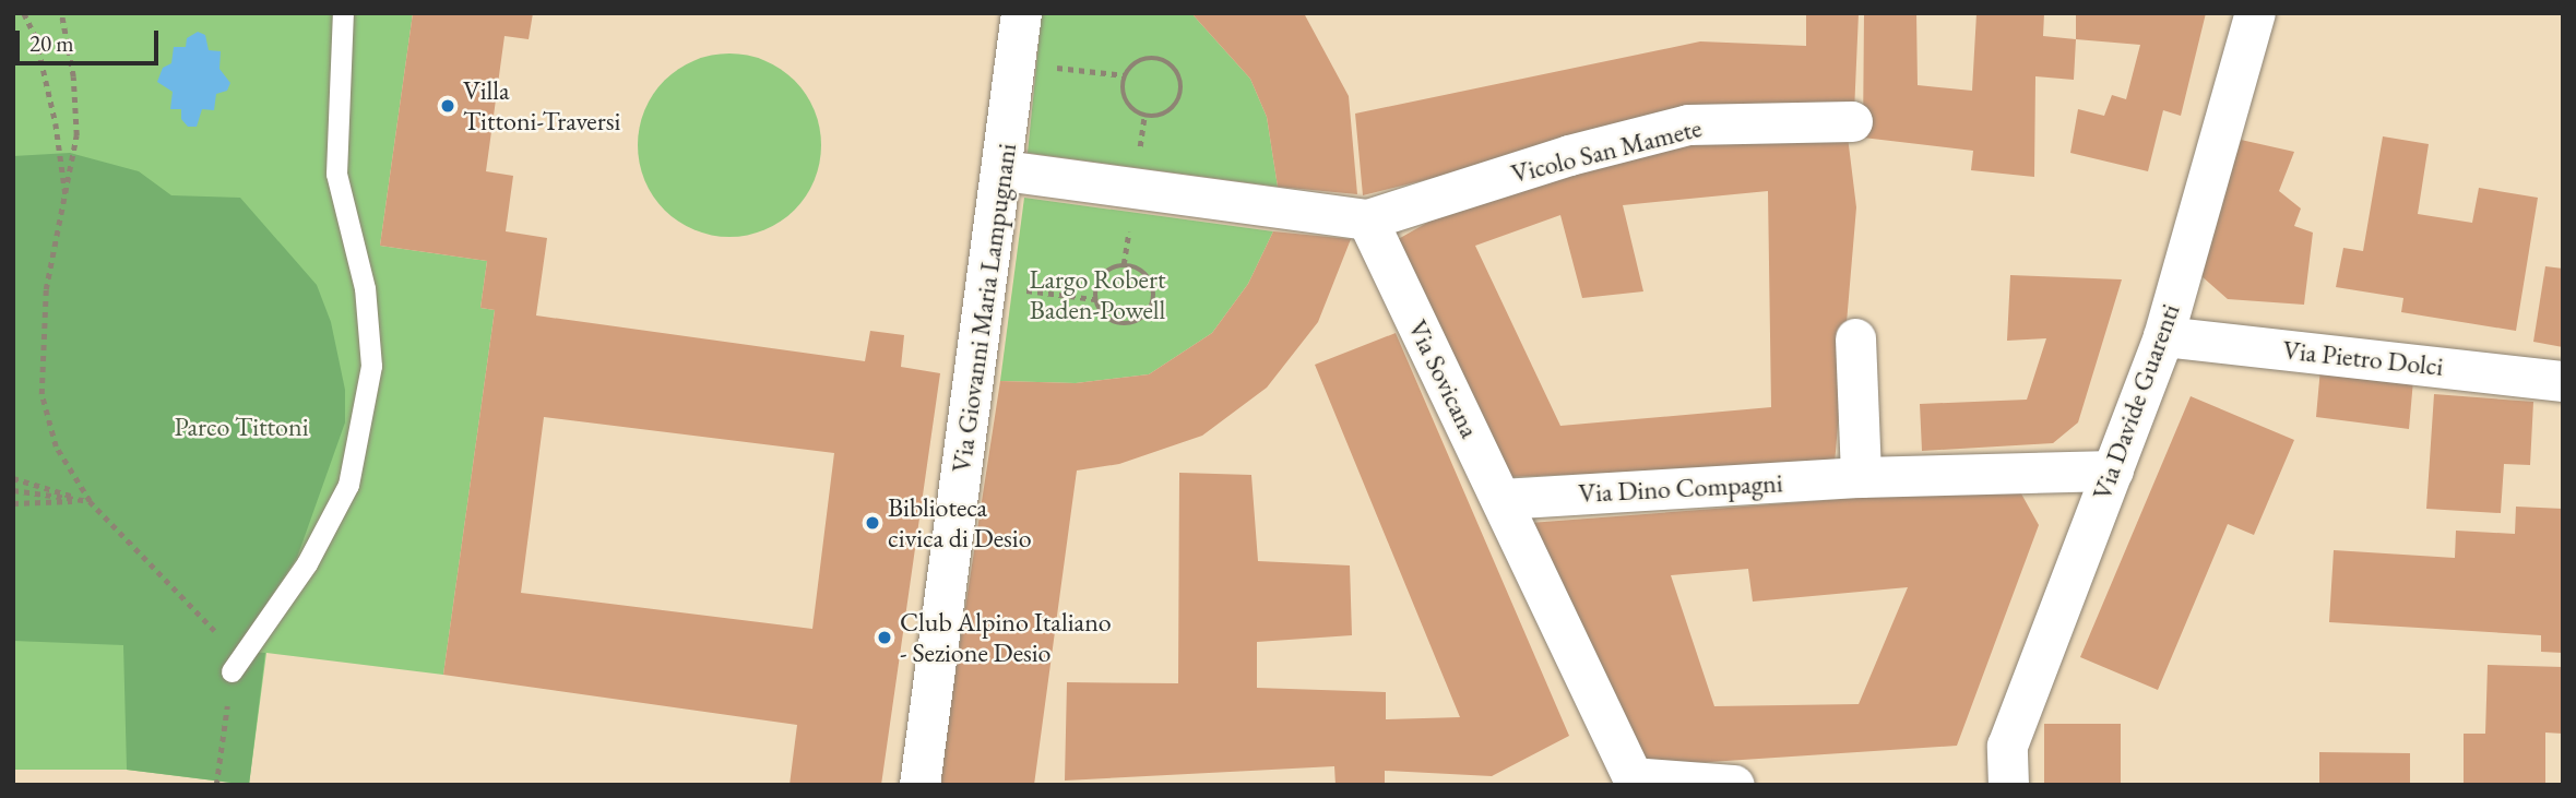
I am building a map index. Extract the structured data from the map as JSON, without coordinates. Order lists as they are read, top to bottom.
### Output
{
  "streets": {
    "street": [
      "Vicolo San Mamete",
      "Via Giovanni Maria Lampugnani",
      "Via Pietro Dolci",
      "Via Sovicana",
      "Via Davide Guarenti",
      "Via Dino Compagni"
    ]
  },
  "crossings": [
    ["Vicolo San Mamete", "Via Sovicana"],
    ["Via Pietro Dolci", "Via Davide Guarenti"],
    ["Via Sovicana", "Via Dino Compagni"],
    ["Via Davide Guarenti", "Via Dino Compagni"]
  ],
  "parks": ["Largo Robert Baden-Powell", "Parco Tittoni"],
  "places": ["Villa Tittoni-Traversi", "Biblioteca civica di Desio", "Club Alpino Italiano - Sezione Desio"],
  "scale_bar": "20 m"
}
